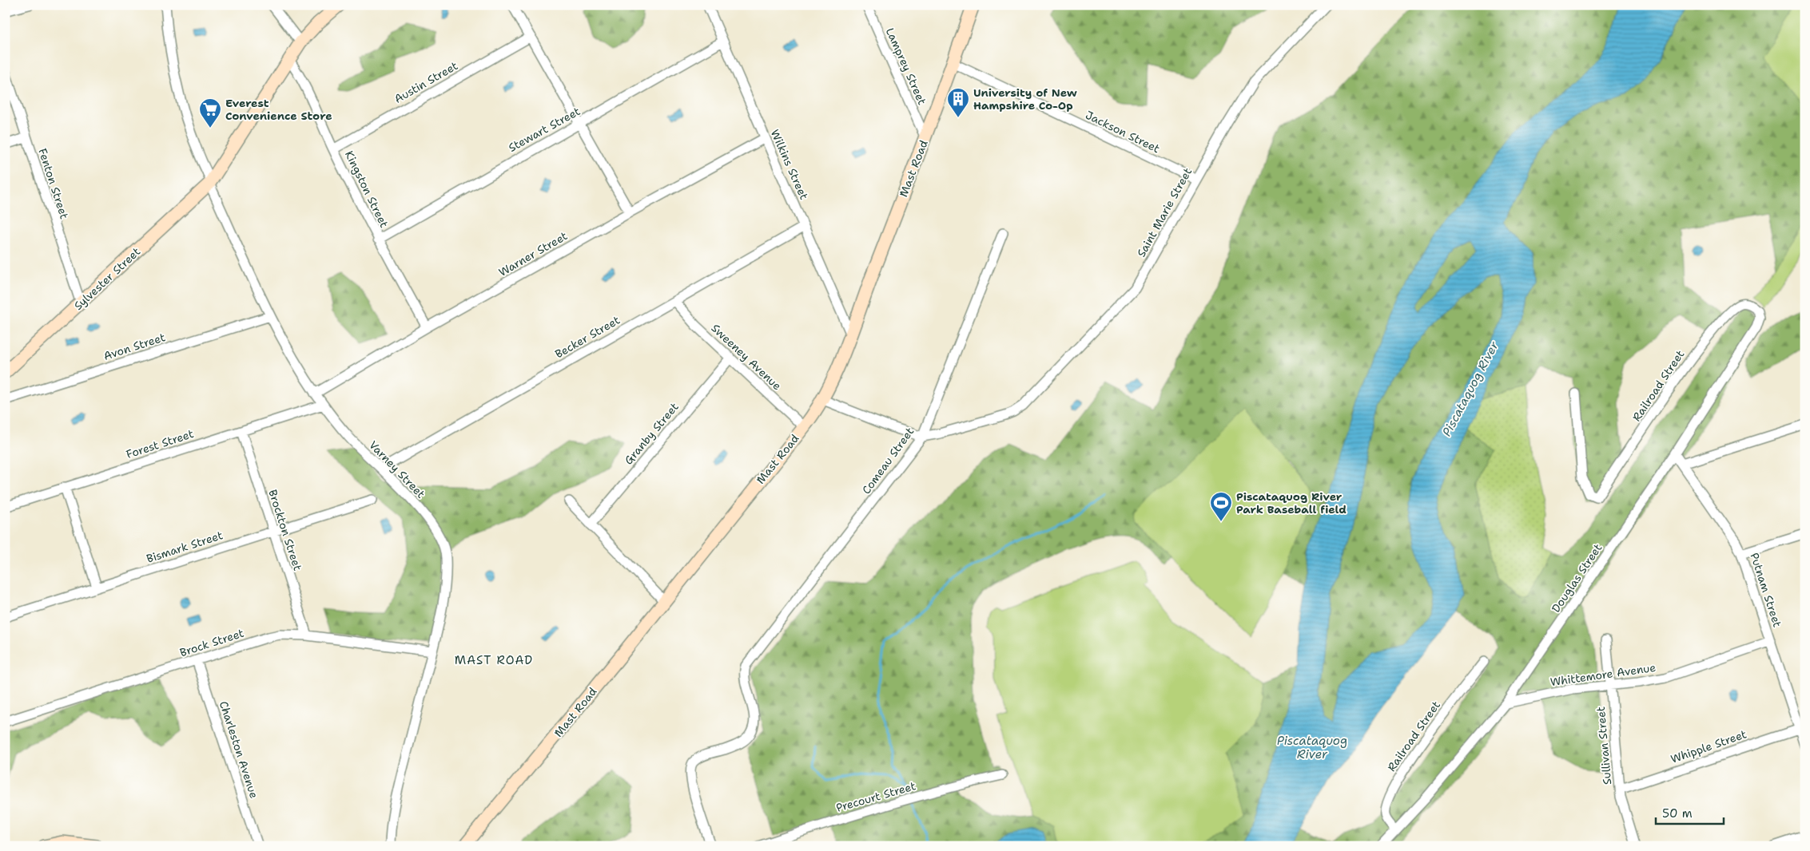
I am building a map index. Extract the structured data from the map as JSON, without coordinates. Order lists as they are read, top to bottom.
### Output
{
  "streets": {
    "main road": ["Mast Road", "Sylvester Street"],
    "street": [
      "Lamprey Street",
      "Austin Street",
      "Stewart Street",
      "Jackson Street",
      "Wilkins Street",
      "Fenton Street",
      "Kingston Street",
      "Saint Marie Street",
      "Warner Street",
      "Becker Street",
      "Avon Street",
      "Sweeney Avenue",
      "Railroad Street",
      "Granby Street",
      "Forest Street",
      "Comeau Street",
      "Varney Street",
      "Brockton Street",
      "Bismark Street",
      "Douglas Street",
      "Putnam Street",
      "Brock Street",
      "Whittemore Avenue",
      "Sullivan Street",
      "Whipple Street",
      "Charleston Avenue",
      "Precourt Street"
    ]
  },
  "crossings": [
    ["Lamprey Street", "Mast Road"],
    ["Austin Street", "Kingston Street"],
    ["Stewart Street", "Wilkins Street"],
    ["Stewart Street", "Kingston Street"],
    ["Jackson Street", "Mast Road"],
    ["Jackson Street", "Saint Marie Street"],
    ["Wilkins Street", "Mast Road"],
    ["Wilkins Street", "Warner Street"],
    ["Wilkins Street", "Becker Street"],
    ["Mast Road", "Sweeney Avenue"],
    ["Fenton Street", "Sylvester Street"],
    ["Kingston Street", "Warner Street"],
    ["Kingston Street", "Sylvester Street"],
    ["Saint Marie Street", "Comeau Street"],
    ["Warner Street", "Varney Street"],
    ["Sylvester Street", "Varney Street"],
    ["Becker Street", "Sweeney Avenue"],
    ["Becker Street", "Varney Street"],
    ["Avon Street", "Varney Street"],
    ["Sweeney Avenue", "Granby Street"],
    ["Railroad Street", "Douglas Street"],
    ["Forest Street", "Varney Street"],
    ["Forest Street", "Brockton Street"],
    ["Varney Street", "Brock Street"],
    ["Brockton Street", "Bismark Street"],
    ["Brockton Street", "Brock Street"],
    ["Douglas Street", "Putnam Street"],
    ["Douglas Street", "Whittemore Avenue"],
    ["Putnam Street", "Whittemore Avenue"],
    ["Putnam Street", "Whipple Street"],
    ["Brock Street", "Charleston Avenue"],
    ["Whittemore Avenue", "Sullivan Street"],
    ["Sullivan Street", "Whipple Street"]
  ],
  "districts": ["MAST ROAD"],
  "water": ["Piscataquog River"],
  "places": {
    "building": ["University of New Hampshire Co-Op"],
    "supermarket": ["Everest Convenience Store"],
    "sports": ["Piscataquog River Park Baseball field"]
  },
  "scale_bar": "50 m"
}
